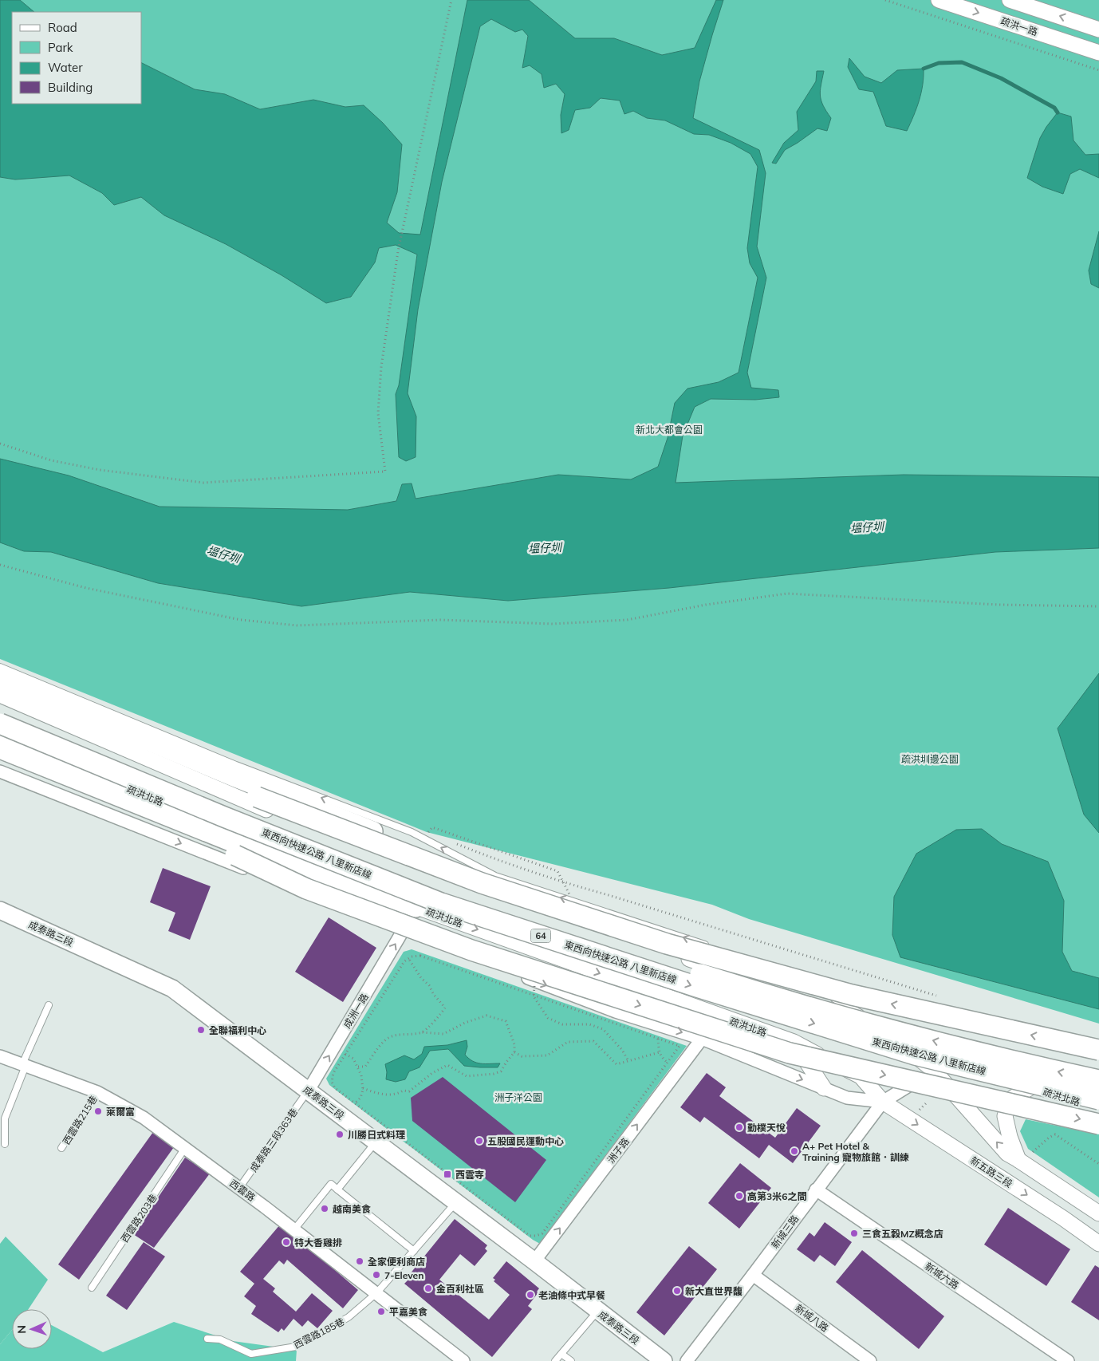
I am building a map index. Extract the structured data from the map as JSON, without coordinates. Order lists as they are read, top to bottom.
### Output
{
  "streets": {
    "highway": ["東西向快速公路 八里新店線", "64"],
    "main road": ["成泰路三段"],
    "street": [
      "疏洪一路",
      "疏洪北路",
      "成洲一路",
      "洲子路",
      "新五路三段",
      "西雲路",
      "新城三路",
      "新城六路",
      "新城八路"
    ],
    "lane": [
      "西雲路215巷",
      "成泰路三段363巷",
      "西雲路203巷",
      "西雲路185巷"
    ]
  },
  "crossings": [
    ["疏洪北路", "新五路三段"],
    ["疏洪北路", "新城三路"],
    ["成泰路三段", "成洲一路"],
    ["成泰路三段", "成泰路三段363巷"],
    ["成泰路三段", "洲子路"],
    ["成泰路三段", "西雲路185巷"],
    ["成洲一路", "成泰路三段363巷"],
    ["西雲路215巷", "西雲路"],
    ["成泰路三段363巷", "西雲路"],
    ["新五路三段", "新城三路"],
    ["西雲路", "西雲路203巷"],
    ["西雲路", "西雲路185巷"],
    ["新城三路", "新城六路"],
    ["新城三路", "新城八路"]
  ],
  "one_way": ["成洲一路", "洲子路"],
  "water": ["塭仔圳"],
  "parks": ["新北大都會公園", "疏洪圳邊公園", "洲子洋公園"],
  "places": {
    "other": [
      "全聯福利中心",
      "萊爾富",
      "勤樸天悅",
      "川勝日式料理",
      "五股國民運動中心",
      "A+ Pet Hotel & Training 寵物旅館．訓練",
      "高第3米6之間",
      "越南美食",
      "三食五穀MZ概念店",
      "特大香雞排",
      "全家便利商店",
      "7-Eleven",
      "金百利社區",
      "新大直世界馥",
      "老油條中式早餐",
      "平嘉美食"
    ],
    "transit": ["西雲寺"]
  },
  "legend": [
    "Road",
    "Park",
    "Water",
    "Building"
  ],
  "north": "left"
}
